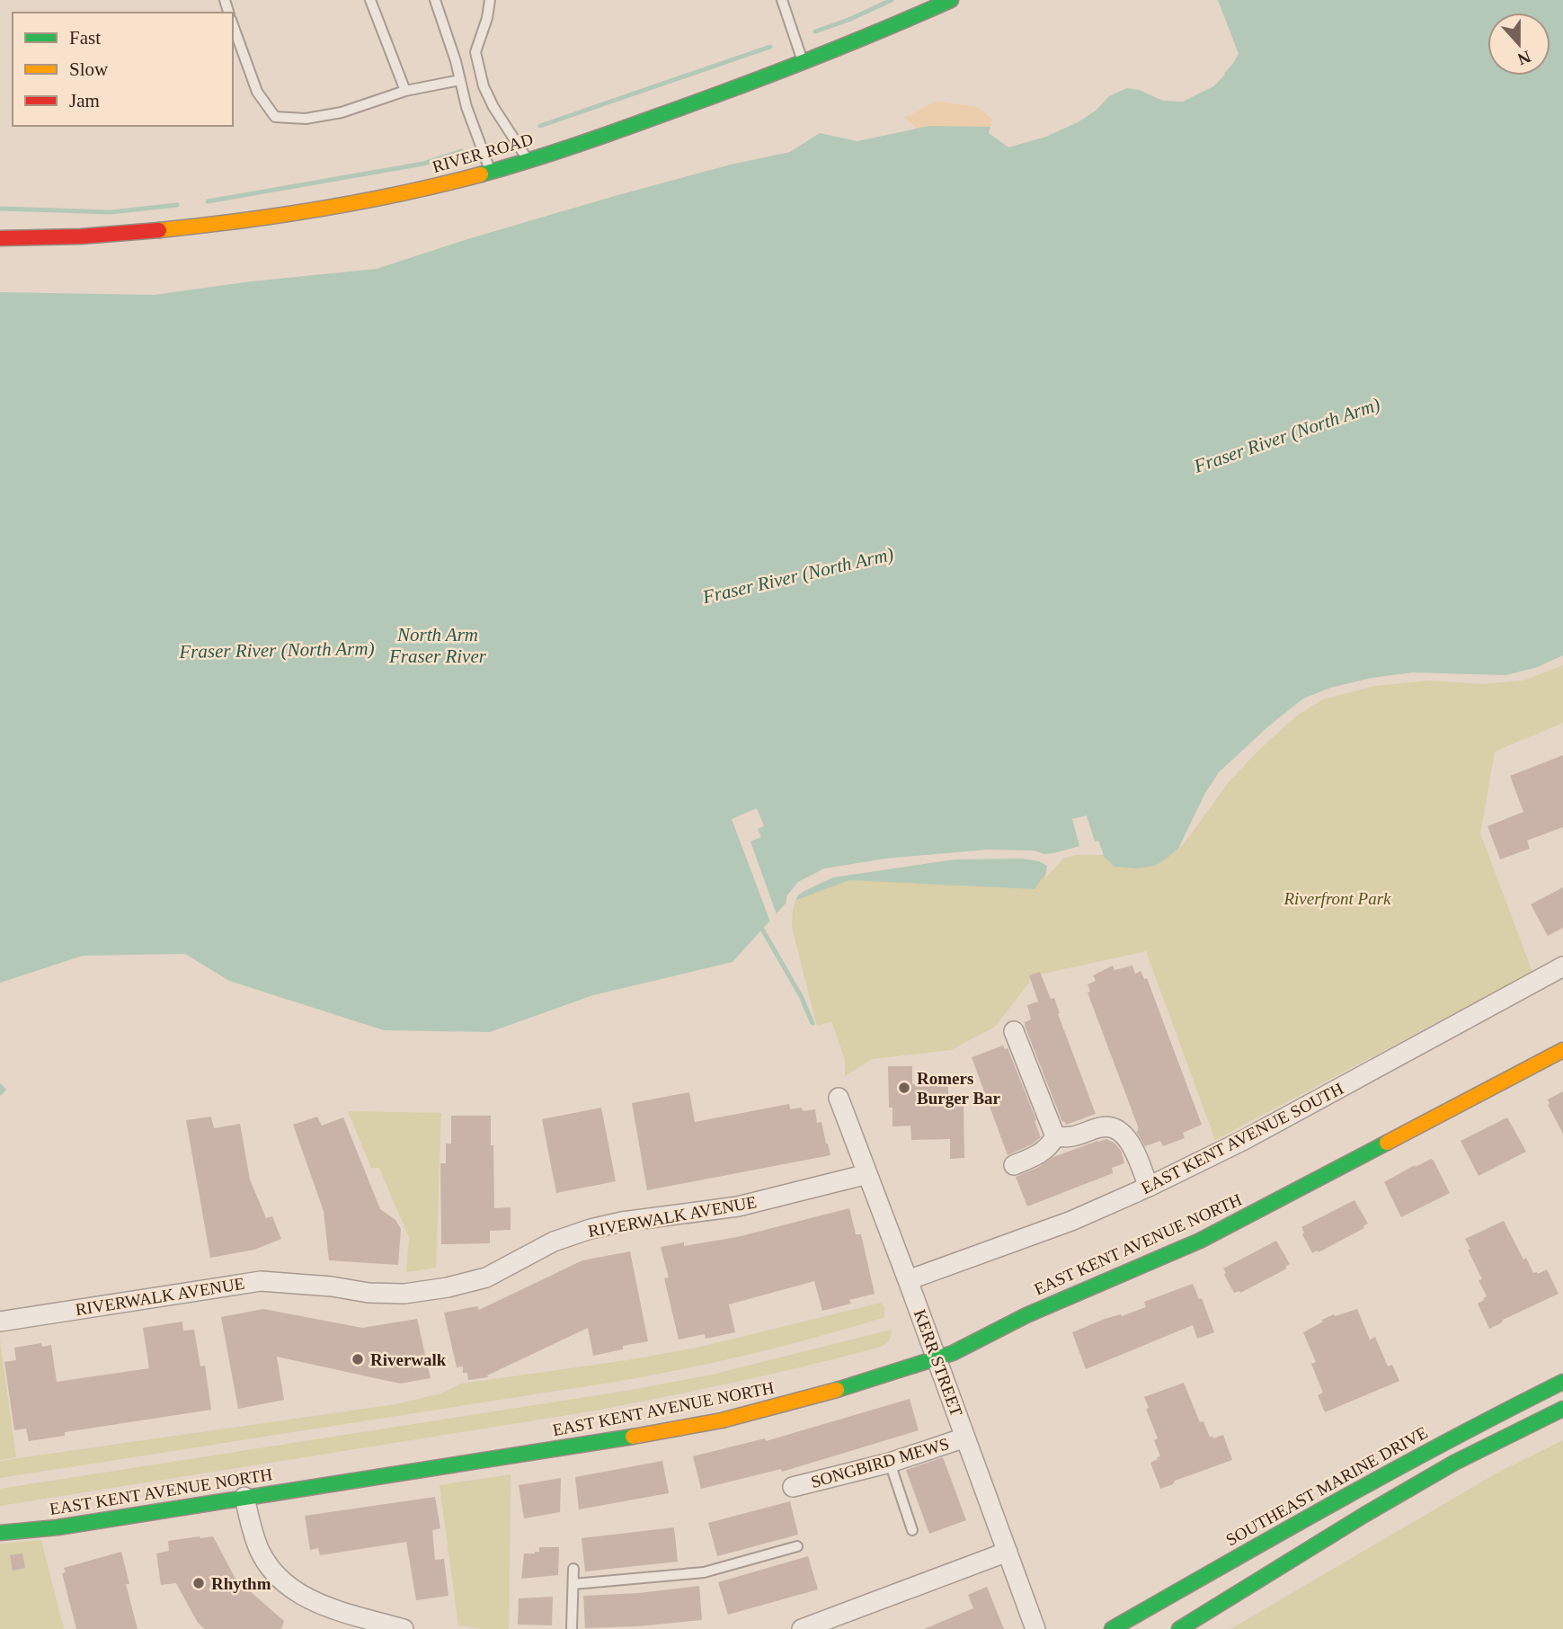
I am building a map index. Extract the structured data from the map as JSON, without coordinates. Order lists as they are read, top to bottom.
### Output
{
  "streets": {
    "street": [
      "RIVER ROAD",
      "EAST KENT AVENUE SOUTH",
      "RIVERWALK AVENUE",
      "EAST KENT AVENUE NORTH",
      "KERR STREET",
      "SONGBIRD MEWS",
      "SOUTHEAST MARINE DRIVE"
    ]
  },
  "crossings": [
    ["EAST KENT AVENUE SOUTH", "KERR STREET"],
    ["RIVERWALK AVENUE", "KERR STREET"],
    ["EAST KENT AVENUE NORTH", "KERR STREET"],
    ["KERR STREET", "SONGBIRD MEWS"]
  ],
  "water": ["Fraser River (North Arm)", "North Arm Fraser River"],
  "parks": ["Riverfront Park"],
  "places": ["Romers Burger Bar", "Riverwalk", "Rhythm"],
  "legend": ["Fast", "Slow", "Jam"],
  "north": "bottom"
}
